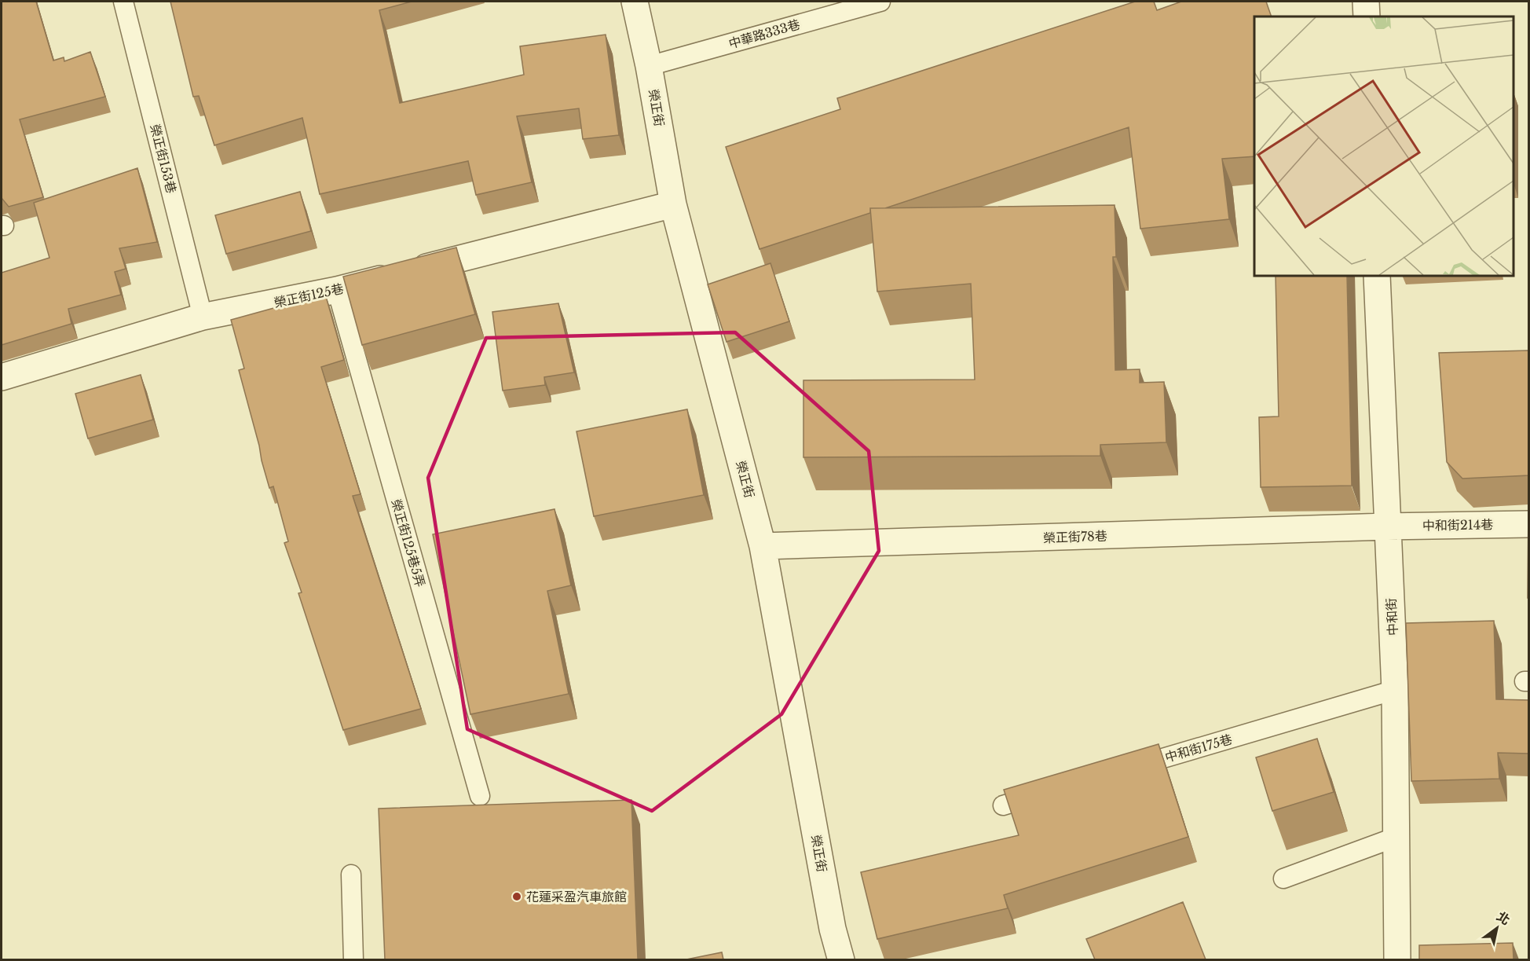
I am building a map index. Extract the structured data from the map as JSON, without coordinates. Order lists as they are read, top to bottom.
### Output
{
  "streets": {
    "street": [
      "榮正街",
      "榮正街125巷",
      "中和街214巷",
      "榮正街78巷",
      "中和街"
    ],
    "lane": [
      "中華路333巷",
      "榮正街153巷",
      "榮正街125巷5弄",
      "中和街175巷"
    ]
  },
  "crossings": [
    ["中華路333巷", "榮正街"],
    ["榮正街", "榮正街125巷"],
    ["榮正街", "榮正街78巷"],
    ["榮正街153巷", "榮正街125巷"],
    ["榮正街125巷", "榮正街125巷5弄"],
    ["中和街214巷", "榮正街78巷"],
    ["中和街214巷", "中和街"],
    ["榮正街78巷", "中和街"],
    ["中和街", "中和街175巷"]
  ],
  "places": ["花蓮采盈汽車旅館"],
  "north": "top right"
}
